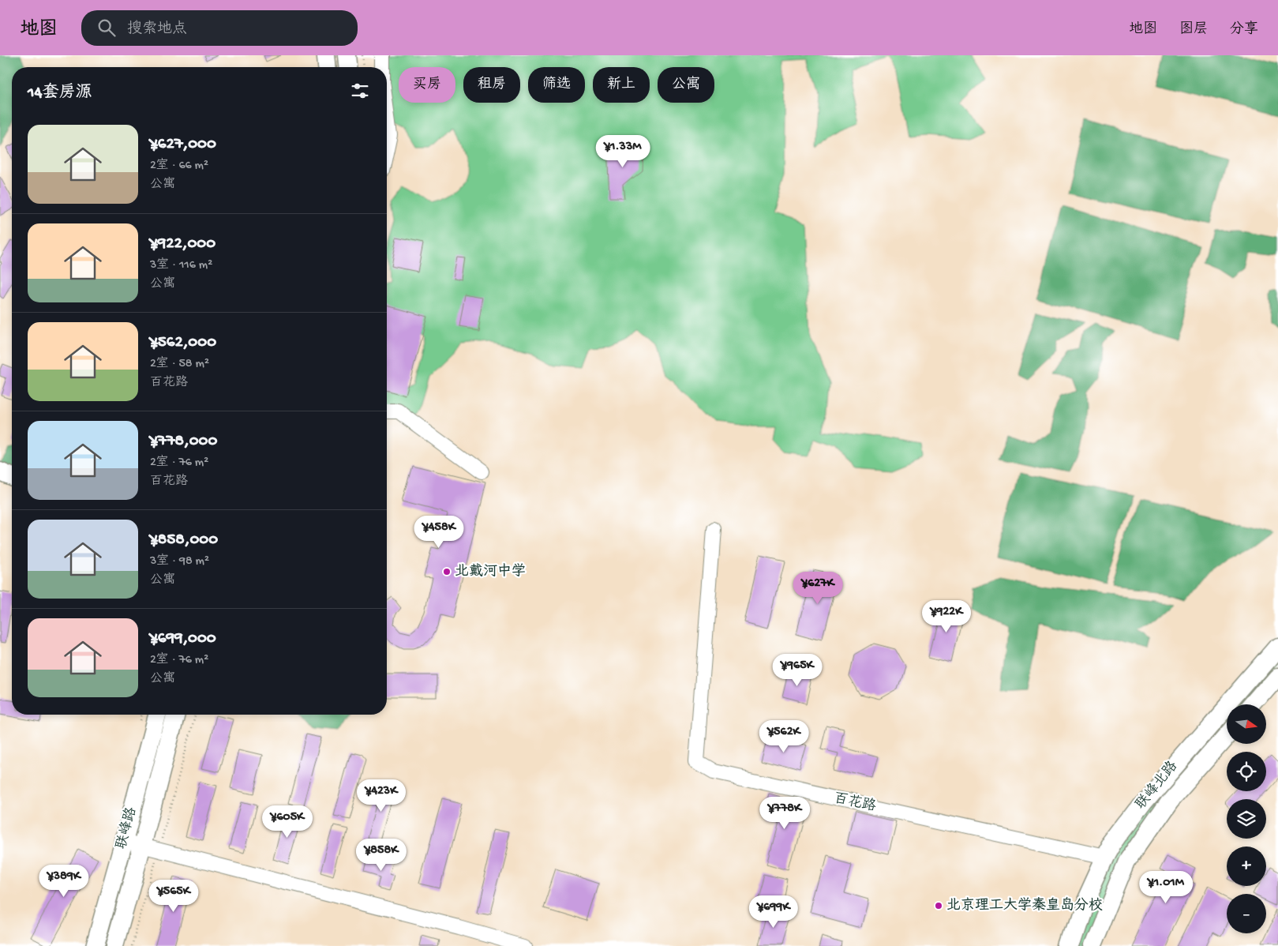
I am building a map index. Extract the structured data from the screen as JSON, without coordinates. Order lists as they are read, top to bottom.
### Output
{
  "streets": {
    "main road": ["联峰北路", "联峰路"],
    "street": ["百花路"]
  },
  "crossings": [
    ["联峰北路", "百花路"]
  ],
  "places": ["北戴河中学", "北京理工大学秦皇岛分校"],
  "north": "right",
  "page": {
    "header": "地图",
    "search": "搜索地点",
    "nav": ["地图", "图层", "分享"],
    "chip": [
      "买房",
      "租房",
      "筛选",
      "新上",
      "公寓"
    ],
    "heading": "14套房源",
    "list": [
      {
        "name": "¥627,000",
        "note": "2室 · 66 m² · 公寓"
      },
      {
        "name": "¥922,000",
        "note": "3室 · 116 m² · 公寓"
      },
      {
        "name": "¥562,000",
        "note": "2室 · 58 m² · 百花路"
      },
      {
        "name": "¥778,000",
        "note": "2室 · 76 m² · 百花路"
      },
      {
        "name": "¥858,000",
        "note": "3室 · 98 m² · 公寓"
      },
      {
        "name": "¥699,000",
        "note": "2室 · 76 m² · 公寓"
      }
    ],
    "price": [
      "¥1.33M",
      "¥458K",
      "¥627K",
      "¥922K",
      "¥965K",
      "¥562K",
      "¥423K",
      "¥778K",
      "¥605K",
      "¥858K",
      "¥389K",
      "¥1.01M",
      "¥565K",
      "¥699K"
    ],
    "map_buttons": ["+", "−"]
  }
}
